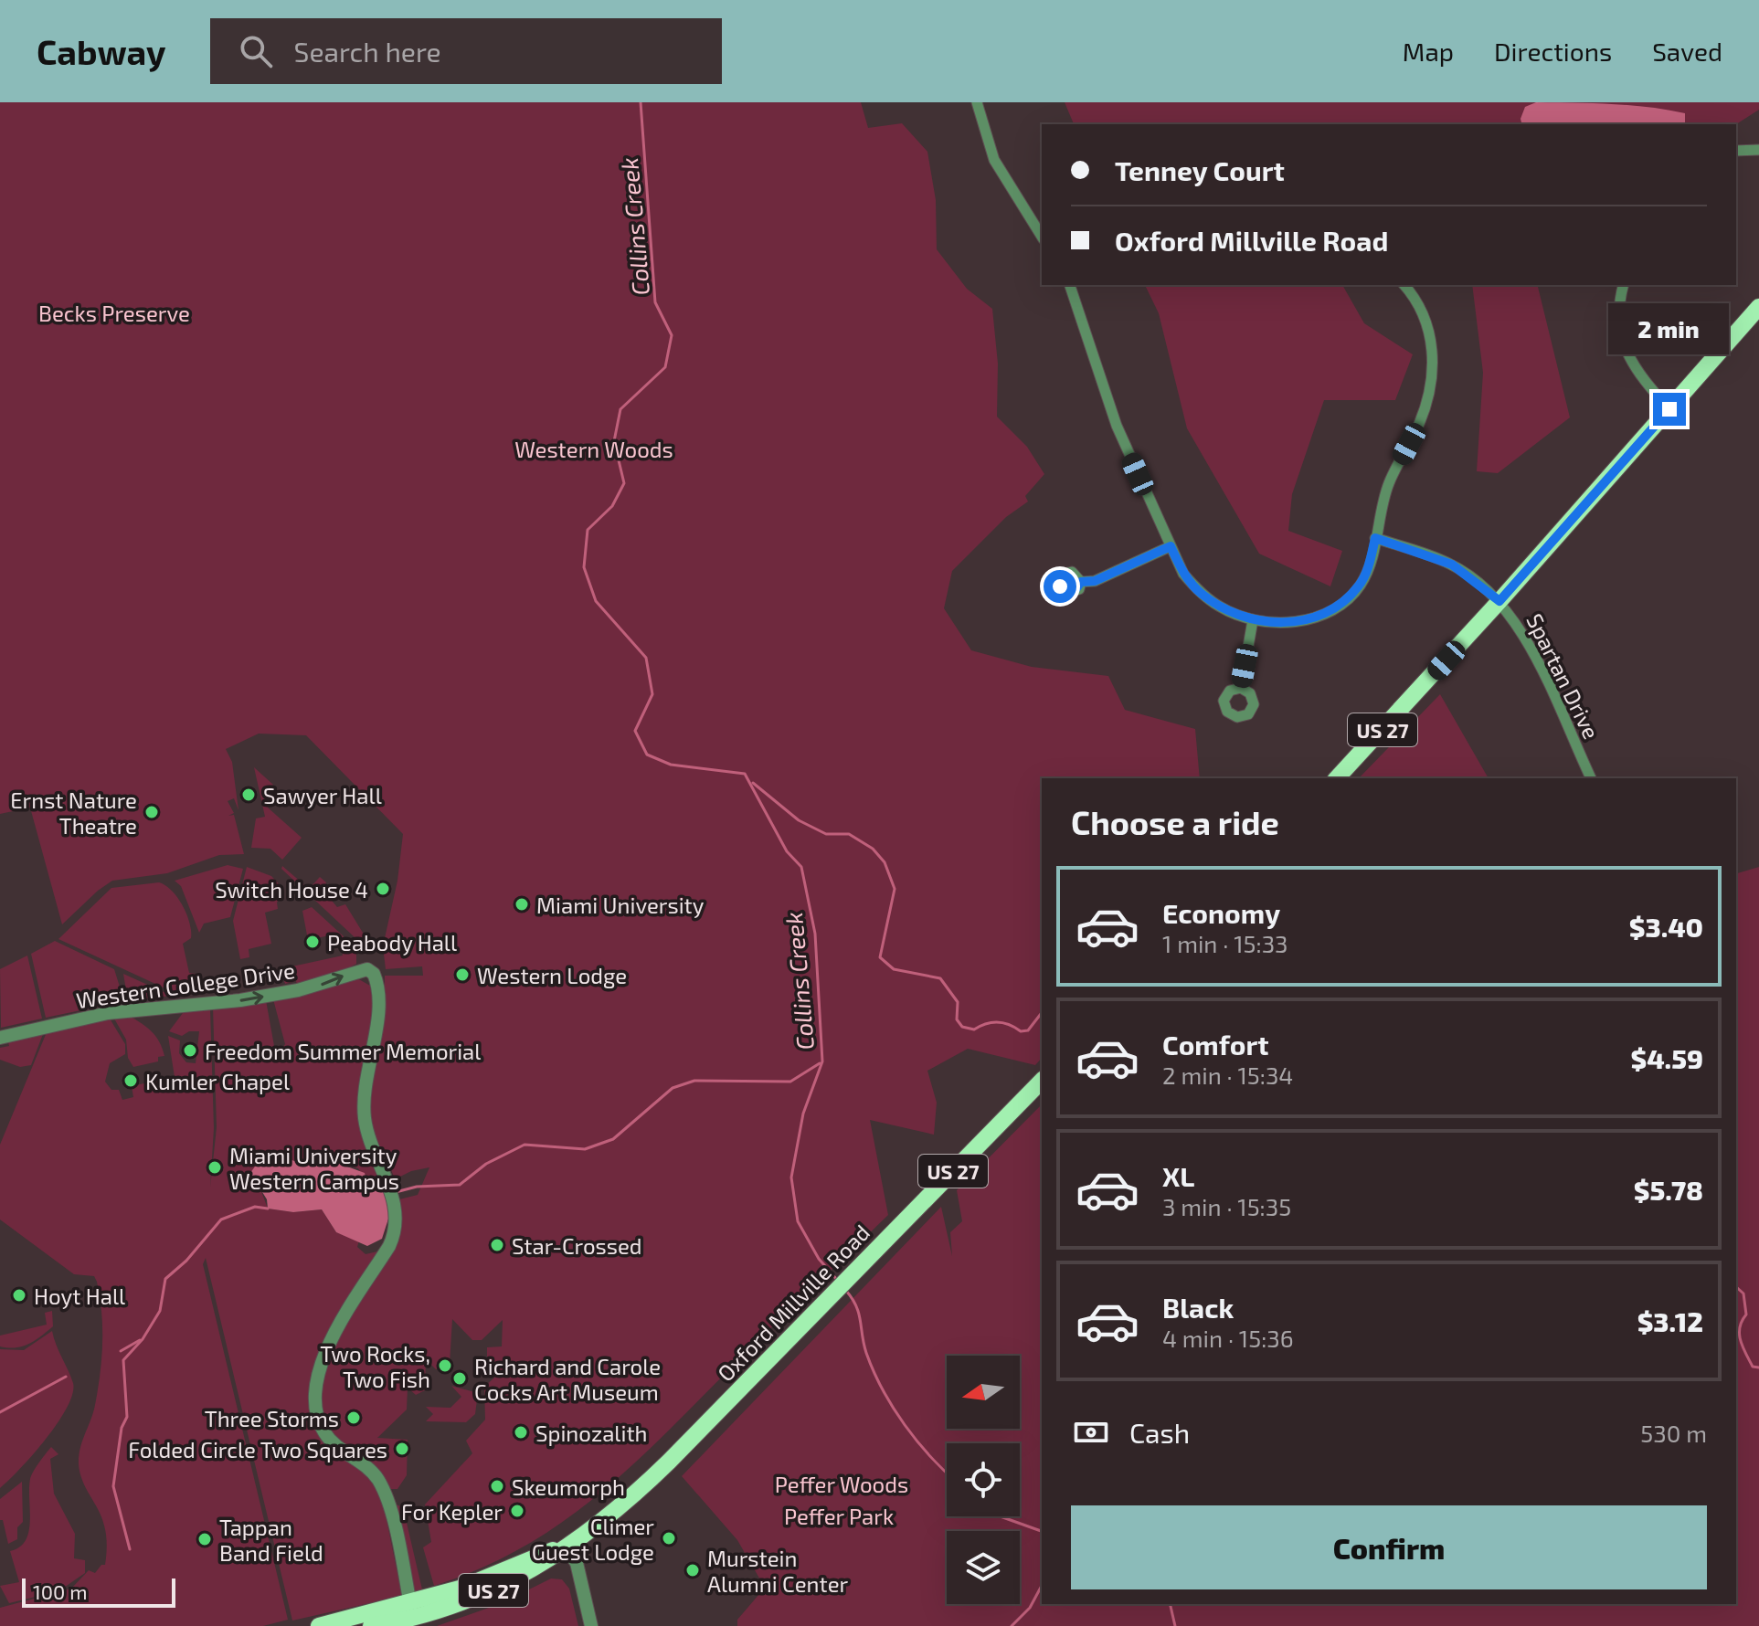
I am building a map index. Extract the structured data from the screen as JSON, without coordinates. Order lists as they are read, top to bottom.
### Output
{
  "streets": {
    "highway": ["US 27", "Oxford Millville Road"],
    "street": ["Spartan Drive", "Western College Drive"]
  },
  "crossings": [
    ["Spartan Drive", "US 27"],
    ["US 27", "Western College Drive"],
    ["US 27", "Oxford Millville Road"]
  ],
  "water": ["Collins Creek"],
  "parks": [
    "Becks Preserve",
    "Western Woods",
    "Peffer Woods",
    "Peffer Park"
  ],
  "places": [
    "Sawyer Hall",
    "Ernst Nature Theatre",
    "Switch House 4",
    "Miami University",
    "Peabody Hall",
    "Western Lodge",
    "Freedom Summer Memorial",
    "Kumler Chapel",
    "Miami University Western Campus",
    "Star-Crossed",
    "Hoyt Hall",
    "Two Rocks, Two Fish",
    "Richard and Carole Cocks Art Museum",
    "Three Storms",
    "Spinozalith",
    "Folded Circle Two Squares",
    "Skeumorph",
    "For Kepler",
    "Climer Guest Lodge",
    "Tappan Band Field",
    "Murstein Alumni Center"
  ],
  "scale_bar": "100 m",
  "north": "left",
  "page": {
    "header": "Cabway",
    "search": "Search here",
    "nav": ["Map", "Directions", "Saved"],
    "banner": ["Tenney Court", "Oxford Millville Road"],
    "bubble": "2 min",
    "heading": "Choose a ride",
    "list": [
      {
        "name": "Economy",
        "note": "1 min · 15:33",
        "value": "$3.40"
      },
      {
        "name": "Comfort",
        "note": "2 min · 15:34",
        "value": "$4.59"
      },
      {
        "name": "XL",
        "note": "3 min · 15:35",
        "value": "$5.78"
      },
      {
        "name": "Black",
        "note": "4 min · 15:36",
        "value": "$3.12"
      }
    ],
    "pay": ["Cash", "530 m"],
    "buttons": "Confirm",
    "scale": "100 m"
  }
}
